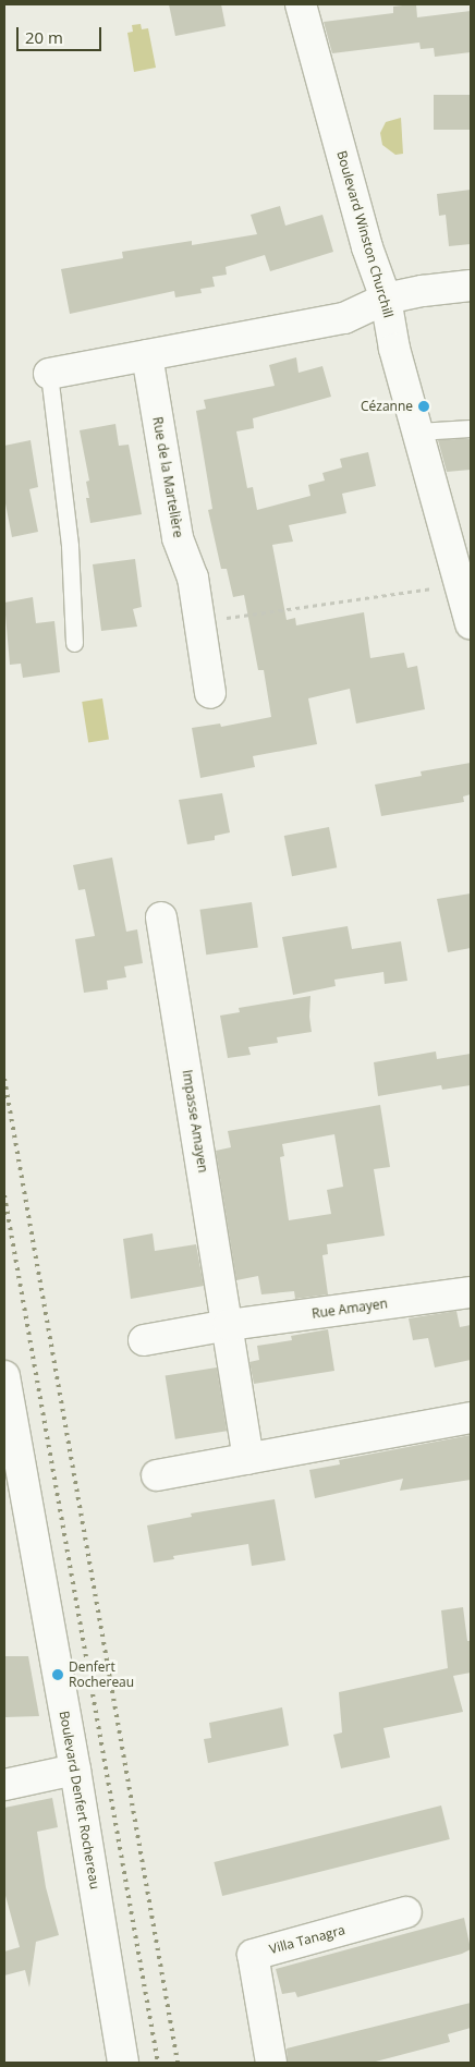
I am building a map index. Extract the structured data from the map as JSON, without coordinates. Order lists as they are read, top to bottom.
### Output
{
  "streets": {
    "street": [
      "Boulevard Winston Churchill",
      "Rue de la Martelière",
      "Impasse Amayen",
      "Rue Amayen",
      "Boulevard Denfert Rochereau",
      "Villa Tanagra"
    ]
  },
  "crossings": [
    ["Impasse Amayen", "Rue Amayen"]
  ],
  "places": ["Cézanne", "Denfert Rochereau"],
  "scale_bar": "20 m"
}
